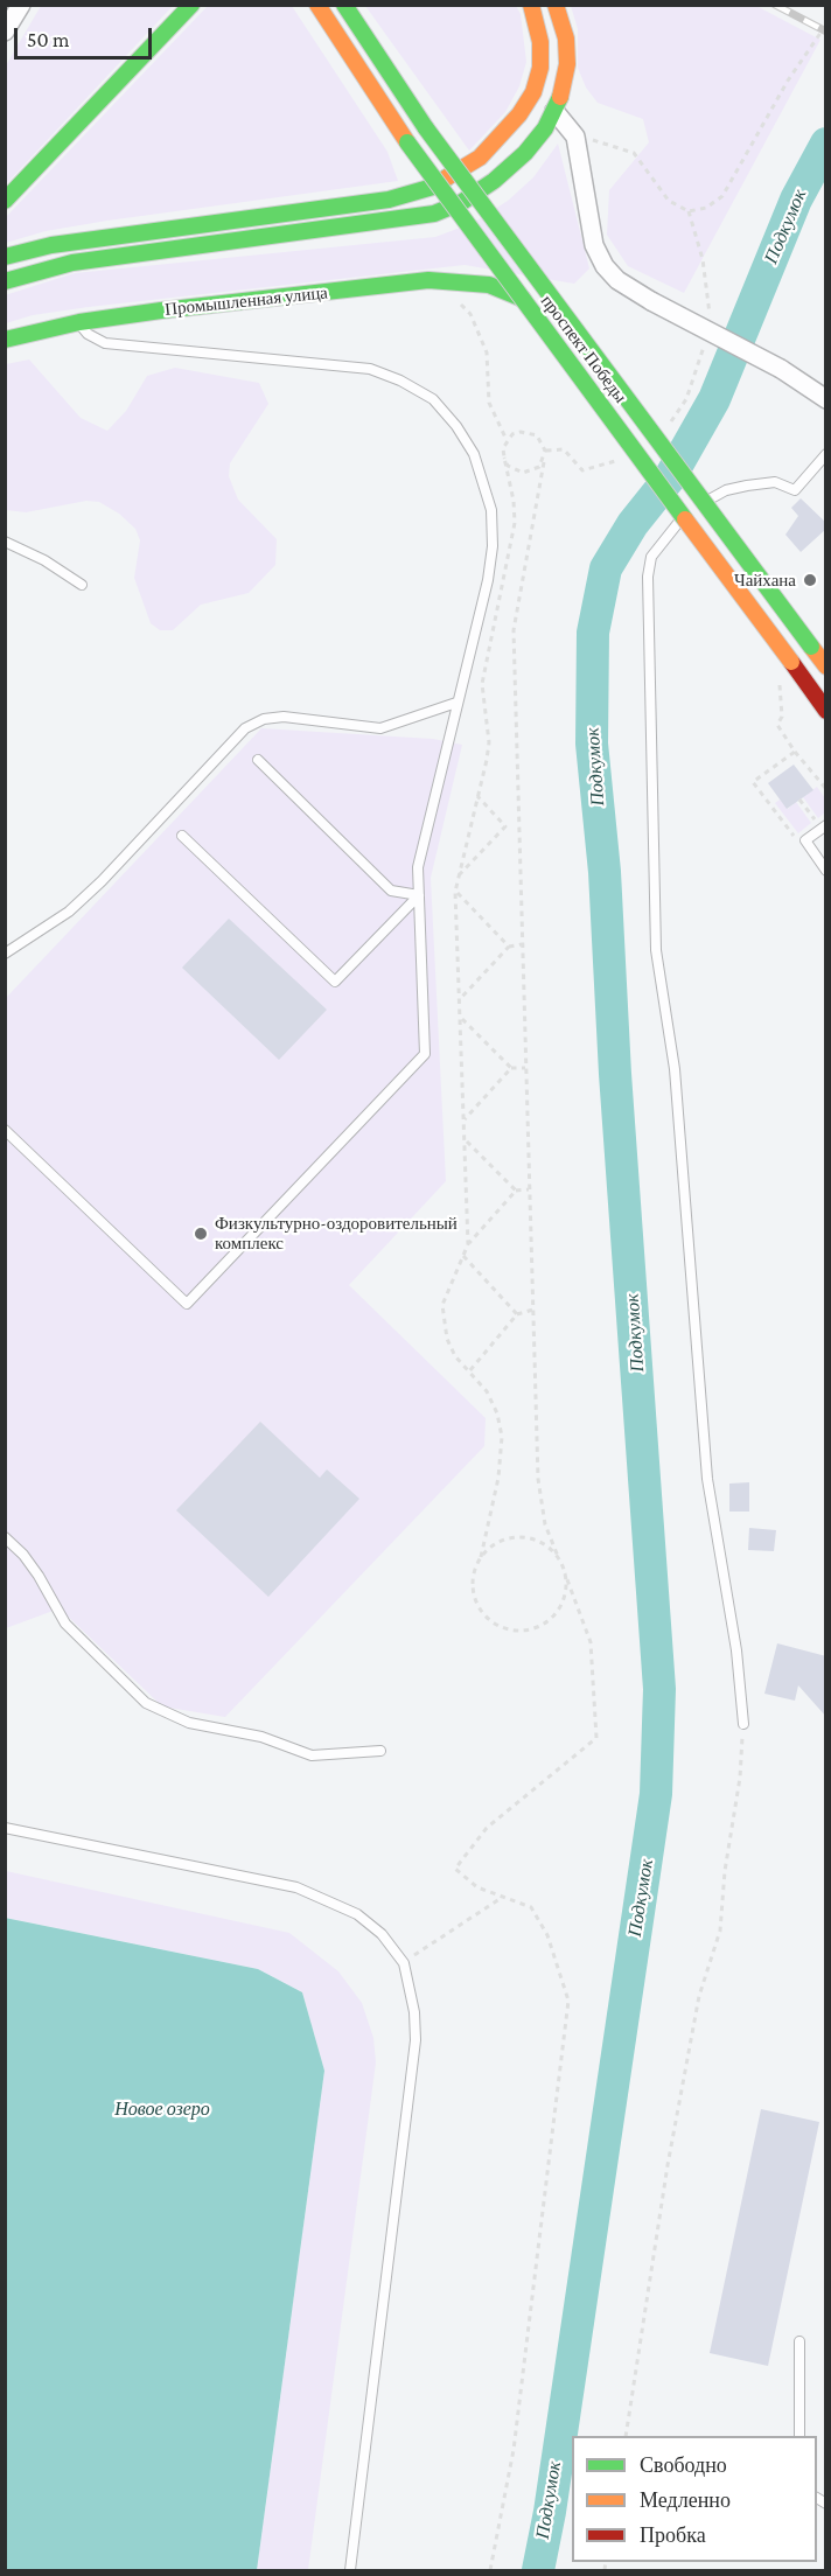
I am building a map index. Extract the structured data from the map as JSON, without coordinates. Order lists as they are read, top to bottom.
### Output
{
  "streets": {
    "main road": ["Промышленная улица", "проспект Победы"]
  },
  "crossings": [
    ["Промышленная улица", "проспект Победы"]
  ],
  "water": ["Подкумок", "Новое озеро"],
  "places": ["Чайхана", "Физкультурно-оздоровительный комплекс"],
  "legend": ["Свободно", "Медленно", "Пробка"],
  "scale_bar": "50 m"
}
